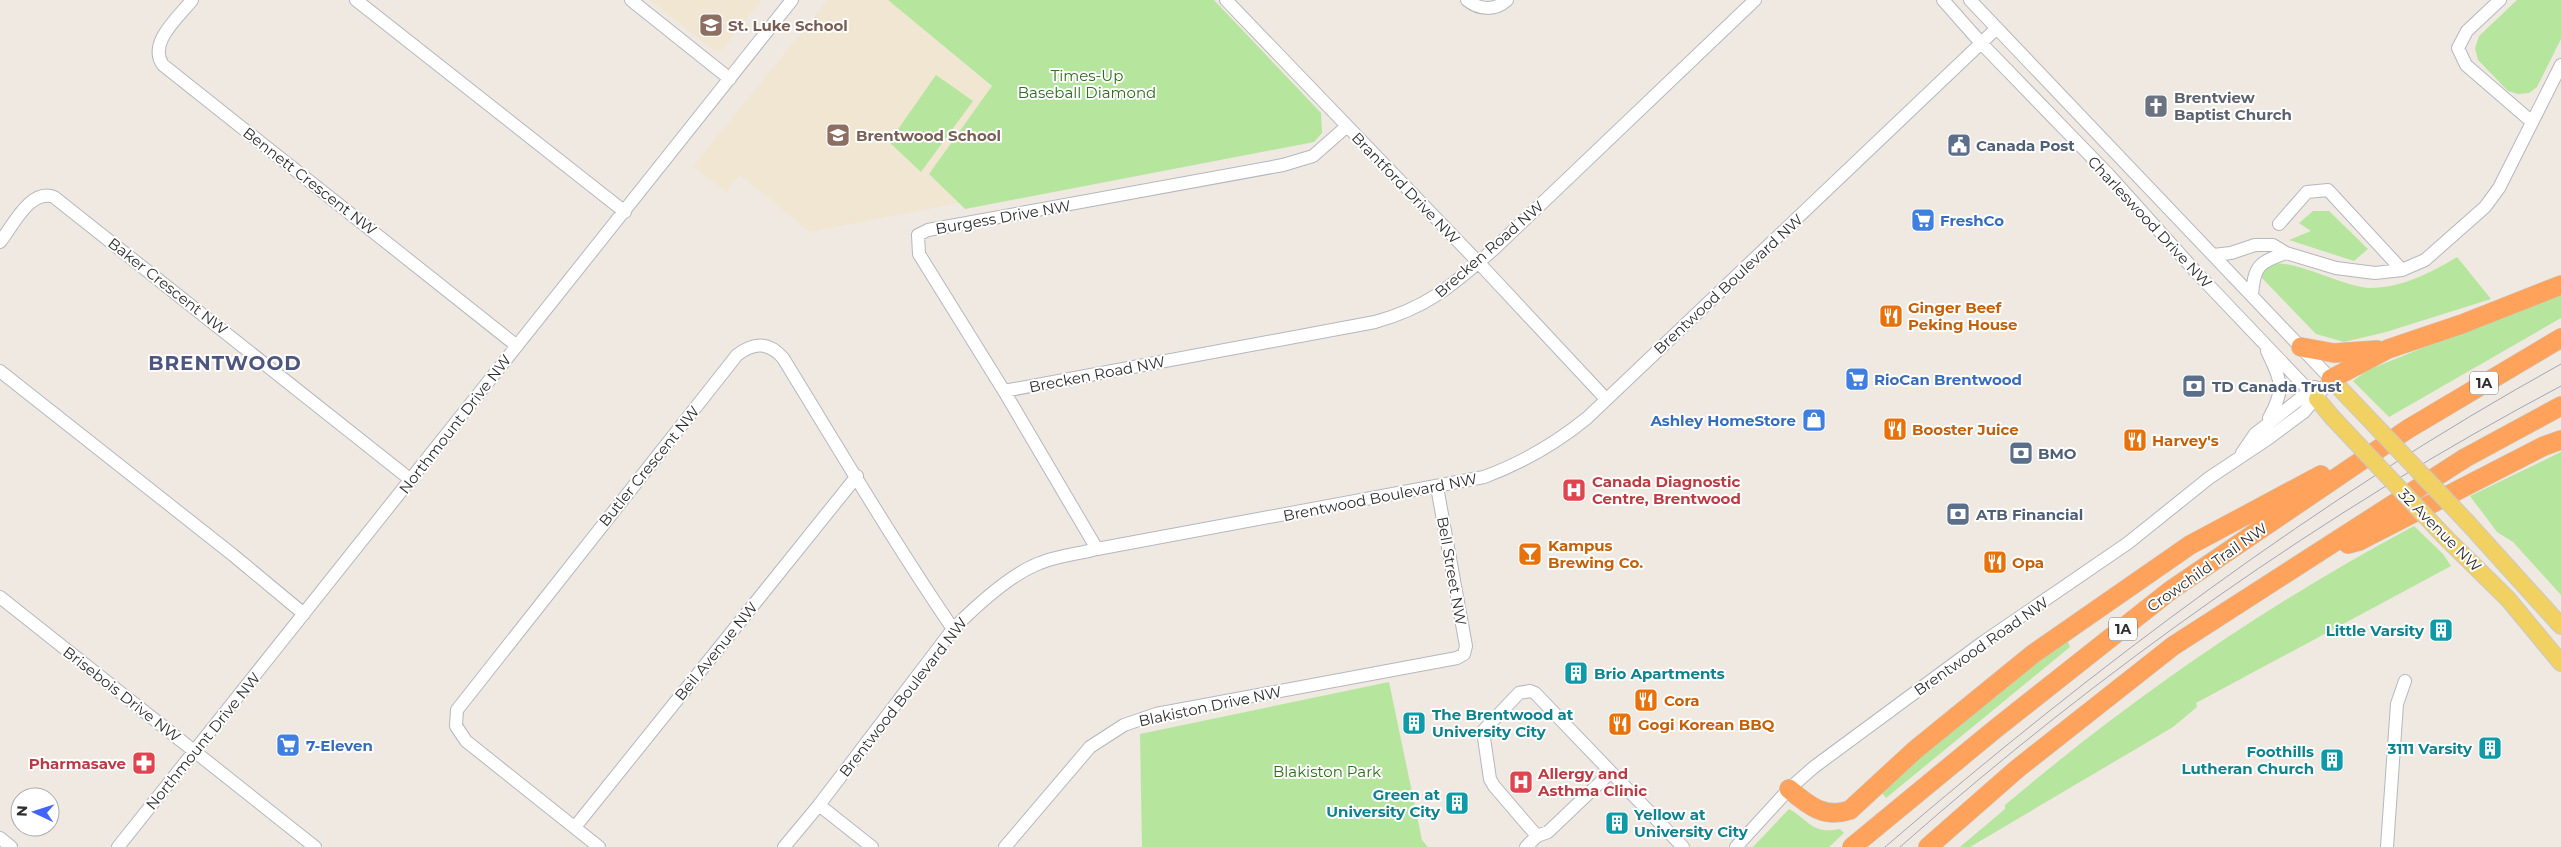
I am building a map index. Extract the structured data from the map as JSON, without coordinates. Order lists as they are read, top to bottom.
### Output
{
  "streets": {
    "highway": ["1A", "Crowchild Trail NW"],
    "main road": ["32 Avenue NW"],
    "street": [
      "Bennett Crescent NW",
      "Brantford Drive NW",
      "Burgess Drive NW",
      "Charleswood Drive NW",
      "Brecken Road NW",
      "Brentwood Boulevard NW",
      "Baker Crescent NW",
      "Northmount Drive NW",
      "Butler Crescent NW",
      "Bell Street NW",
      "Brentwood Road NW",
      "Beil Avenue NW",
      "Brisebois Drive NW",
      "Blakiston Drive NW"
    ]
  },
  "crossings": [
    ["Bennett Crescent NW", "Northmount Drive NW"],
    ["Brantford Drive NW", "Burgess Drive NW"],
    ["Brantford Drive NW", "Brecken Road NW"],
    ["Brantford Drive NW", "Brentwood Boulevard NW"],
    ["Burgess Drive NW", "Brecken Road NW"],
    ["Burgess Drive NW", "Brentwood Boulevard NW"],
    ["Charleswood Drive NW", "Brentwood Boulevard NW"],
    ["Charleswood Drive NW", "32 Avenue NW"],
    ["Charleswood Drive NW", "Brentwood Road NW"],
    ["Brentwood Boulevard NW", "Butler Crescent NW"],
    ["Brentwood Boulevard NW", "Bell Street NW"],
    ["Baker Crescent NW", "Northmount Drive NW"],
    ["Northmount Drive NW", "Brisebois Drive NW"],
    ["Butler Crescent NW", "Beil Avenue NW"],
    ["32 Avenue NW", "Brentwood Road NW"],
    ["Bell Street NW", "Blakiston Drive NW"]
  ],
  "districts": ["BRENTWOOD"],
  "parks": ["Times-Up Baseball Diamond", "Blakiston Park"],
  "places": {
    "school or university": ["St. Luke School", "Brentwood School"],
    "church": ["Brentview Baptist Church"],
    "public building": ["Canada Post"],
    "supermarket": ["FreshCo", "RioCan Brentwood", "7-Eleven"],
    "restaurant": [
      "Ginger Beef Peking House",
      "Booster Juice",
      "Harvey's",
      "Opa",
      "Cora",
      "Gogi Korean BBQ"
    ],
    "bank": ["TD Canada Trust", "BMO", "ATB Financial"],
    "shop": ["Ashley HomeStore"],
    "hospital": ["Canada Diagnostic Centre, Brentwood", "Allergy and Asthma Clinic"],
    "bar": ["Kampus Brewing Co."],
    "building": [
      "Little Varsity",
      "Brio Apartments",
      "The Brentwood at University City",
      "3111 Varsity",
      "Foothills Lutheran Church",
      "Green at University City",
      "Yellow at University City"
    ],
    "pharmacy": ["Pharmasave"]
  },
  "north": "left"
}
